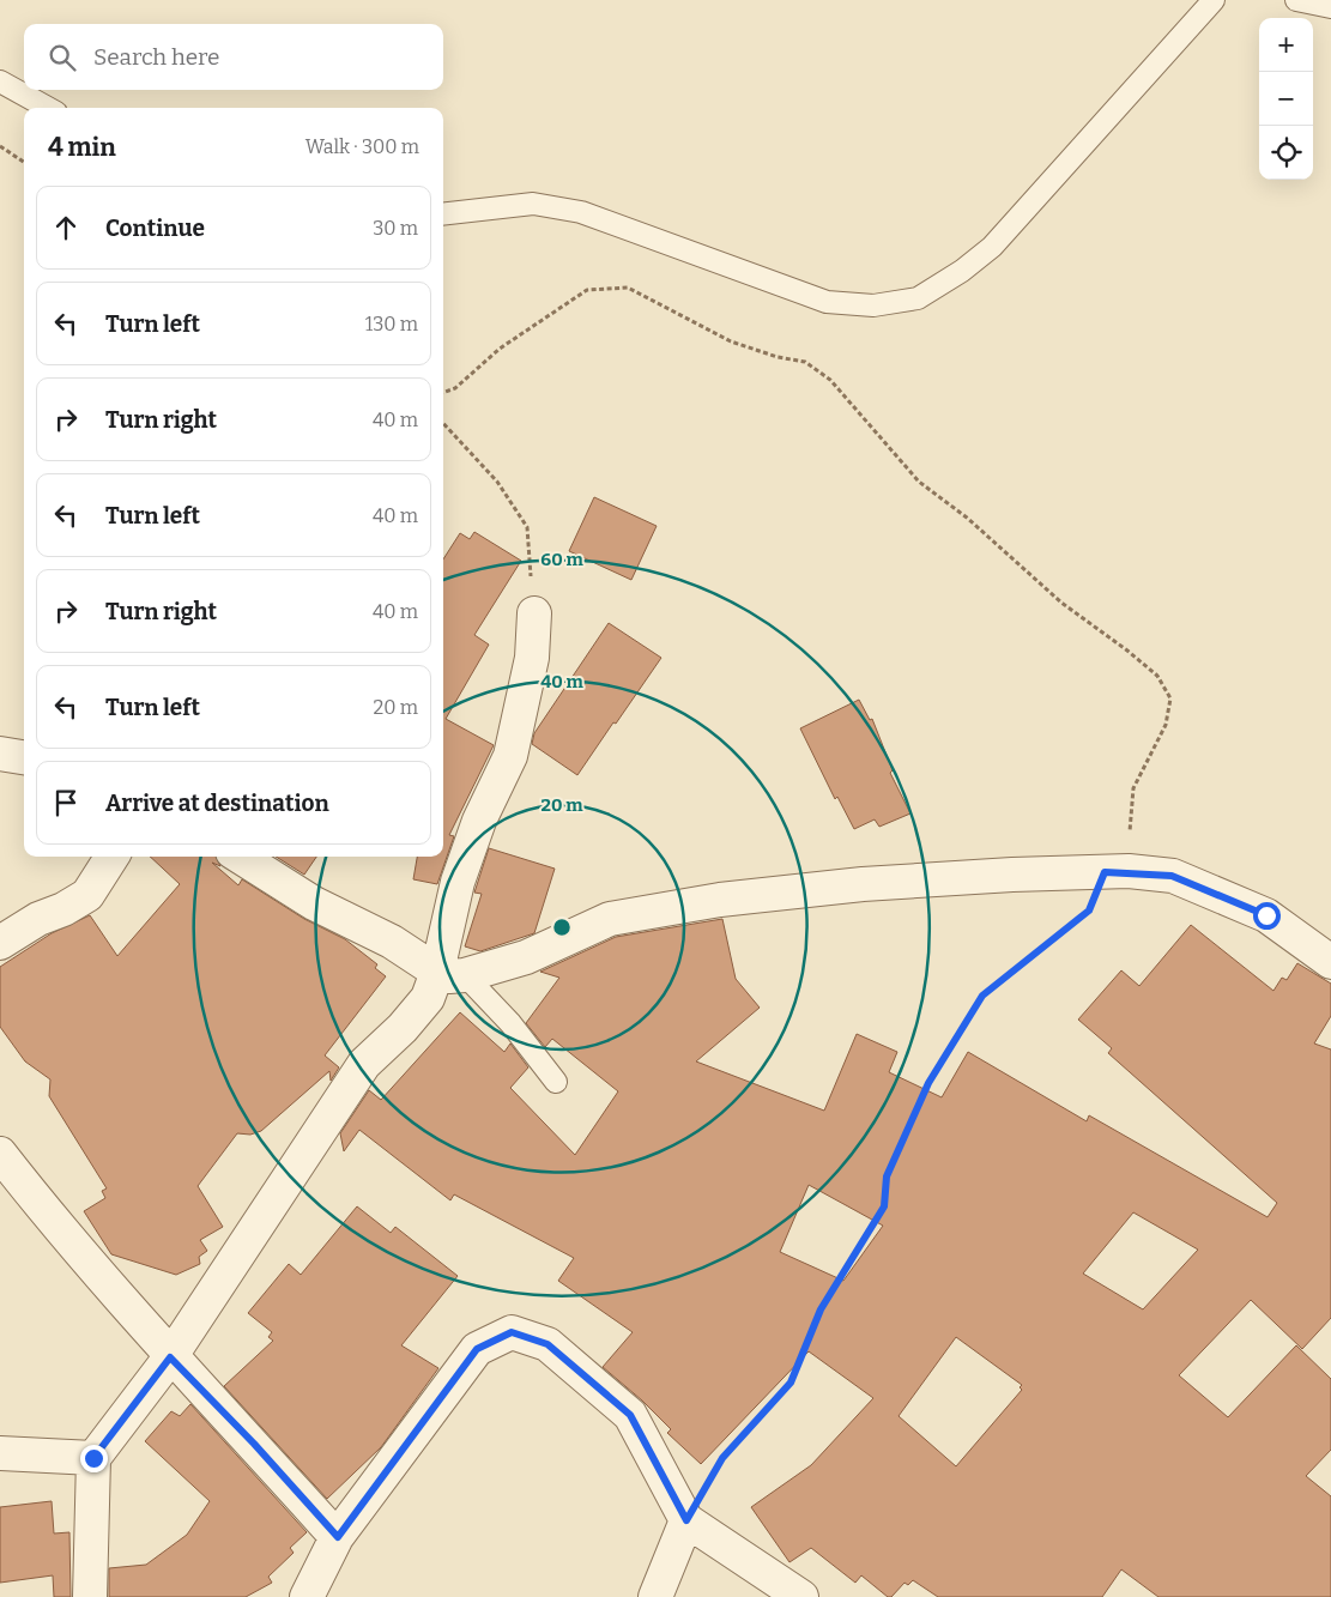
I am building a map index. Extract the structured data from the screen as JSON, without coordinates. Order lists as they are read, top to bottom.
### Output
{
  "page": {
    "map_buttons": ["+", "−"],
    "search": "Search here",
    "heading": ["4 min", "Walk · 300 m"],
    "list": [
      ["Continue", "30 m"],
      ["Turn left", "130 m"],
      ["Turn right", "40 m"],
      ["Turn left", "40 m"],
      ["Turn right", "40 m"],
      ["Turn left", "20 m"],
      "Arrive at destination"
    ]
  },
  "rings": ["60 m", "40 m", "20 m"]
}
